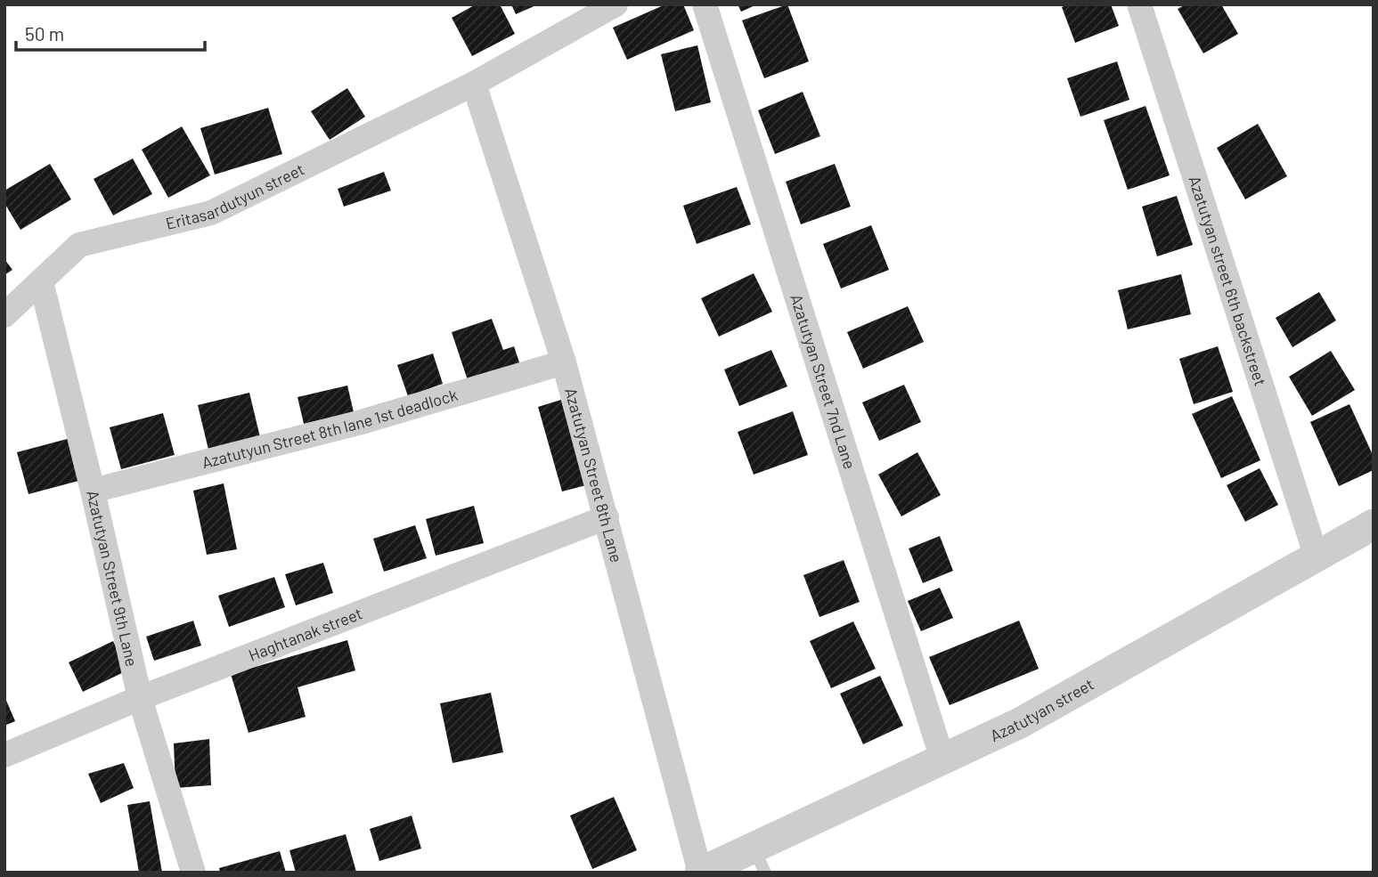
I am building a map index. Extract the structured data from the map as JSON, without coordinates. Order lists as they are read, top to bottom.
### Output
{
  "streets": {
    "street": [
      "Eritasardutyun street",
      "Azatutyan street 6th backstreet",
      "Azatutyan Street 7nd Lane",
      "Azatutyun Street 8th lane 1st deadlock",
      "Azatutyan Street 8th Lane",
      "Azatutyan Street 9th Lane",
      "Haghtanak street",
      "Azatutyan street"
    ]
  },
  "crossings": [
    ["Eritasardutyun street", "Azatutyan Street 8th Lane"],
    ["Eritasardutyun street", "Azatutyan Street 9th Lane"],
    ["Azatutyan street 6th backstreet", "Azatutyan street"],
    ["Azatutyan Street 7nd Lane", "Azatutyan street"],
    ["Azatutyun Street 8th lane 1st deadlock", "Azatutyan Street 8th Lane"],
    ["Azatutyun Street 8th lane 1st deadlock", "Azatutyan Street 9th Lane"],
    ["Azatutyan Street 8th Lane", "Haghtanak street"],
    ["Azatutyan Street 8th Lane", "Azatutyan street"],
    ["Azatutyan Street 9th Lane", "Haghtanak street"]
  ],
  "scale_bar": "50 m"
}
